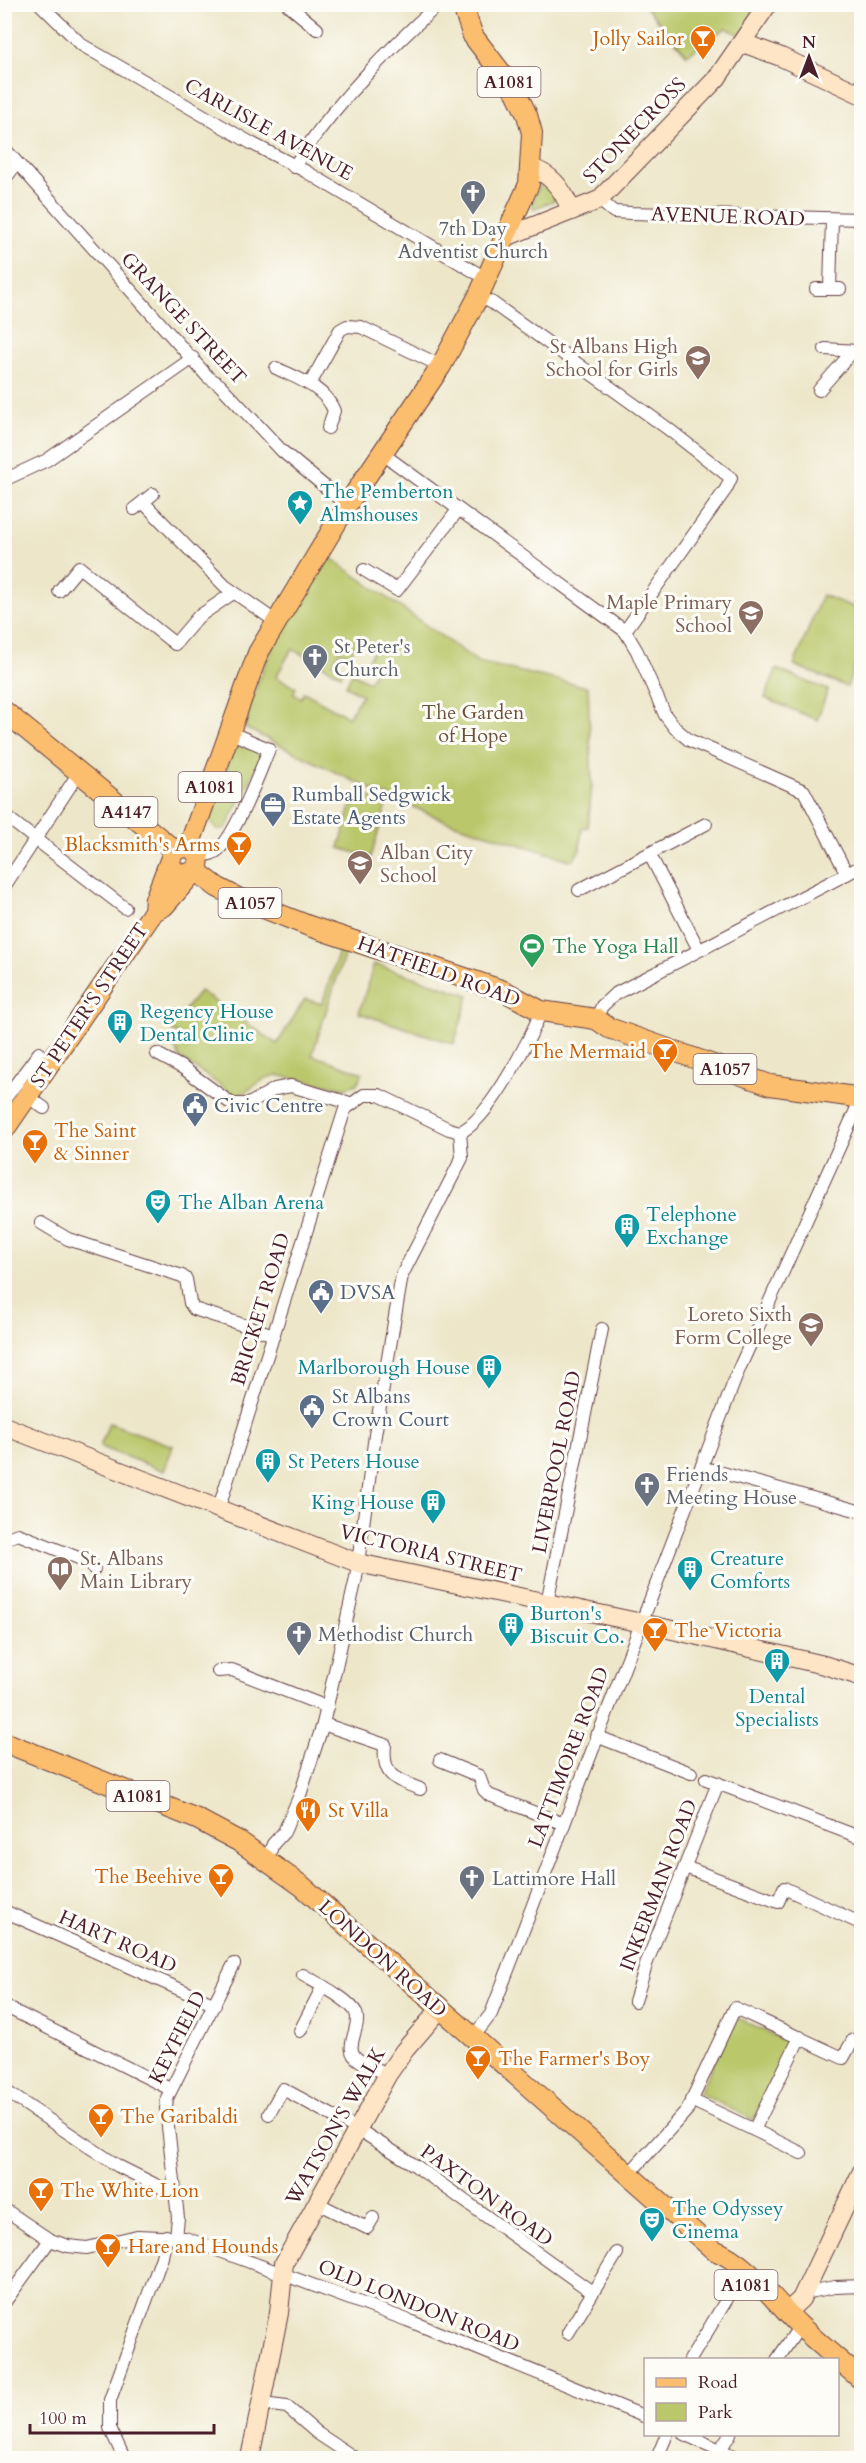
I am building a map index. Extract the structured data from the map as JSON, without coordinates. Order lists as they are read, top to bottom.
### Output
{
  "streets": {
    "main road": [
      "A1081",
      "STONECROSS",
      "A4147",
      "A1057",
      "HATFIELD ROAD",
      "ST PETER'S STREET",
      "VICTORIA STREET",
      "LONDON ROAD",
      "WATSON'S WALK"
    ],
    "street": [
      "CARLISLE AVENUE",
      "AVENUE ROAD",
      "GRANGE STREET",
      "BRICKET ROAD",
      "LIVERPOOL ROAD",
      "LATTIMORE ROAD",
      "INKERMAN ROAD",
      "HART ROAD",
      "KEYFIELD",
      "PAXTON ROAD",
      "OLD LONDON ROAD"
    ]
  },
  "crossings": [
    ["A1081", "STONECROSS"],
    ["A1081", "ST PETER'S STREET"],
    ["CARLISLE AVENUE", "ST PETER'S STREET"],
    ["STONECROSS", "AVENUE ROAD"],
    ["STONECROSS", "ST PETER'S STREET"],
    ["GRANGE STREET", "ST PETER'S STREET"],
    ["A4147", "HATFIELD ROAD"],
    ["A4147", "ST PETER'S STREET"],
    ["HATFIELD ROAD", "ST PETER'S STREET"],
    ["HATFIELD ROAD", "LATTIMORE ROAD"],
    ["BRICKET ROAD", "VICTORIA STREET"],
    ["LIVERPOOL ROAD", "VICTORIA STREET"],
    ["VICTORIA STREET", "LATTIMORE ROAD"],
    ["LATTIMORE ROAD", "LONDON ROAD"],
    ["HART ROAD", "KEYFIELD"],
    ["LONDON ROAD", "WATSON'S WALK"],
    ["KEYFIELD", "OLD LONDON ROAD"],
    ["WATSON'S WALK", "PAXTON ROAD"],
    ["WATSON'S WALK", "OLD LONDON ROAD"]
  ],
  "parks": ["The Garden of Hope"],
  "places": {
    "bar": [
      "Jolly Sailor",
      "Blacksmith's Arms",
      "The Mermaid",
      "The Saint & Sinner",
      "The Victoria",
      "The Beehive",
      "The Farmer's Boy",
      "The Garibaldi",
      "The White Lion",
      "Hare and Hounds"
    ],
    "church": [
      "7th Day Adventist Church",
      "St Peter's Church",
      "Friends Meeting House",
      "Methodist Church",
      "Lattimore Hall"
    ],
    "school or university": [
      "St Albans High School for Girls",
      "Maple Primary School",
      "Alban City School",
      "Loreto Sixth Form College"
    ],
    "place": ["The Pemberton Almshouses"],
    "office": ["Rumball Sedgwick Estate Agents"],
    "sports": ["The Yoga Hall"],
    "building": [
      "Regency House Dental Clinic",
      "Telephone Exchange",
      "Marlborough House",
      "St Peters House",
      "King House",
      "Creature Comforts",
      "Burton's Biscuit Co.",
      "Dental Specialists"
    ],
    "public building": ["Civic Centre", "DVSA", "St Albans Crown Court"],
    "theatre": ["The Alban Arena", "The Odyssey Cinema"],
    "library": ["St. Albans Main Library"],
    "restaurant": ["St Villa"]
  },
  "legend": ["Road", "Park"],
  "scale_bar": "100 m",
  "north": "top"
}
